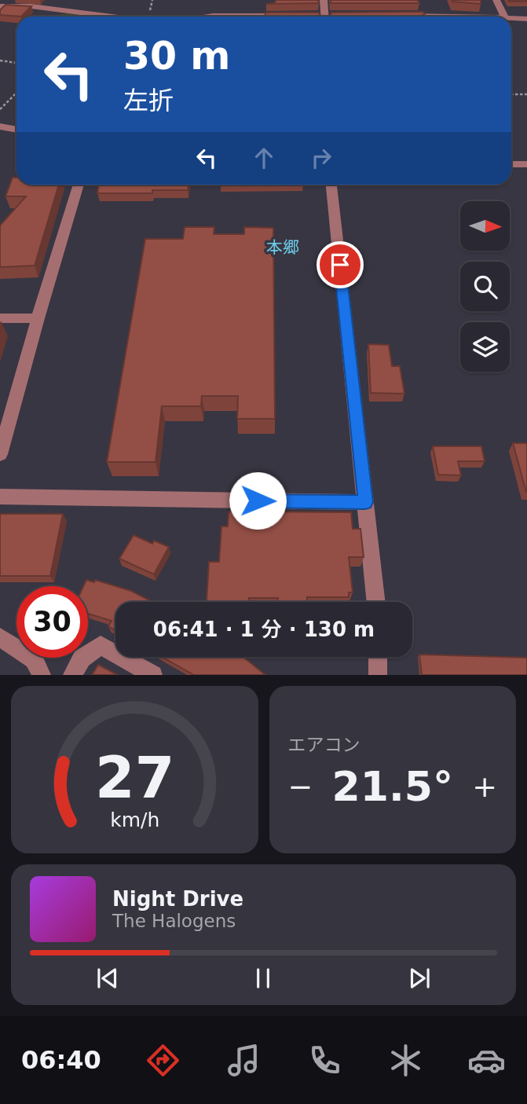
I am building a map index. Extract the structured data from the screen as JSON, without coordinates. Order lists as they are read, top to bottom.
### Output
{
  "districts": ["本郷"],
  "north": "right",
  "page": {
    "turn": ["30 m", "左折"],
    "limit": "30",
    "trip": "06:41 · 1 分 · 130 m",
    "tile": "エアコン",
    "heat": ["−", "21.5°", "+"],
    "song": ["Night Drive", "The Halogens"],
    "tabs": "06:40",
    "gauge": ["27", "km/h"]
  }
}
